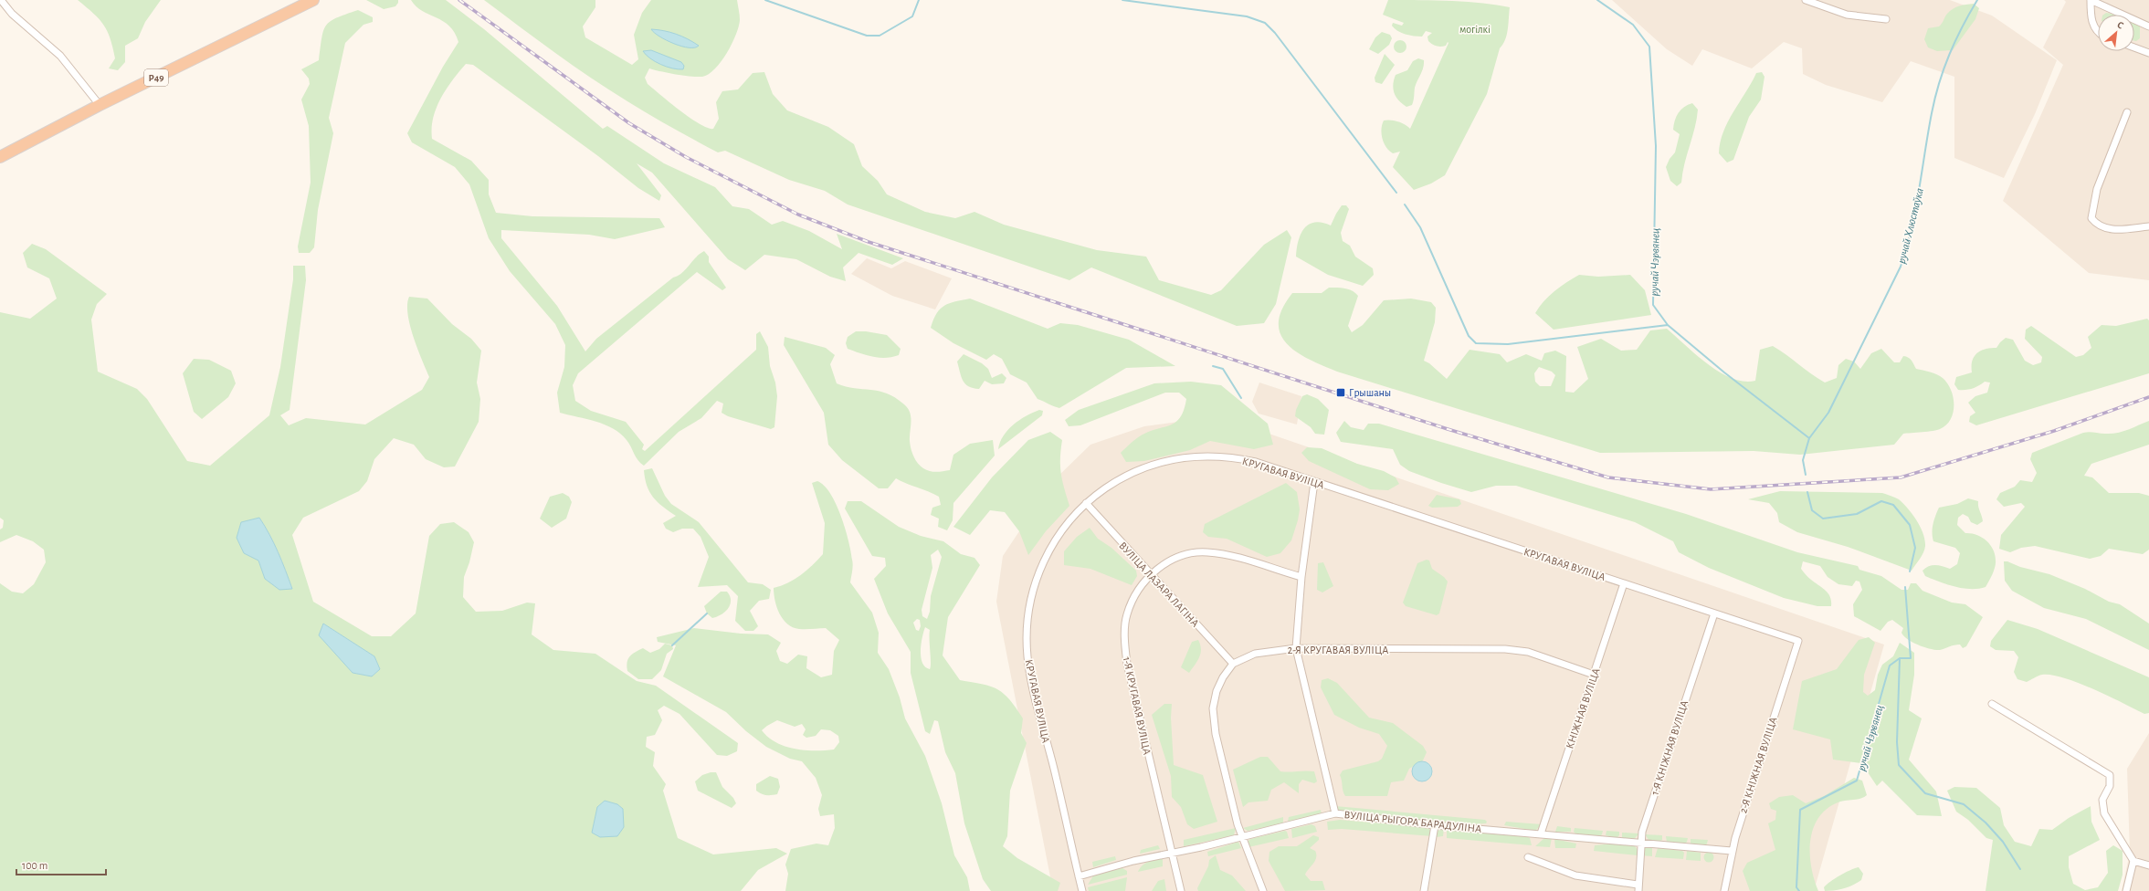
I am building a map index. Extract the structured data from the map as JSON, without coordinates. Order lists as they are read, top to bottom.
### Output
{
  "streets": {
    "highway": ["Р49"],
    "street": [
      "КРУГАВАЯ ВУЛІЦА",
      "ВУЛІЦА ЛАЗАРА ЛАГІНА",
      "2-Я КРУГАВАЯ ВУЛІЦА",
      "1-Я КРУГАВАЯ ВУЛІЦА",
      "КНІЖНАЯ ВУЛІЦА",
      "1-Я КНІЖНАЯ ВУЛІЦА",
      "2-Я КНІЖНАЯ ВУЛІЦА",
      "ВУЛІЦА РЫГОРА БАРАДУЛІНА"
    ]
  },
  "crossings": [
    ["КРУГАВАЯ ВУЛІЦА", "ВУЛІЦА ЛАЗАРА ЛАГІНА"],
    ["КРУГАВАЯ ВУЛІЦА", "КНІЖНАЯ ВУЛІЦА"],
    ["КРУГАВАЯ ВУЛІЦА", "1-Я КНІЖНАЯ ВУЛІЦА"],
    ["КРУГАВАЯ ВУЛІЦА", "2-Я КНІЖНАЯ ВУЛІЦА"],
    ["КРУГАВАЯ ВУЛІЦА", "ВУЛІЦА РЫГОРА БАРАДУЛІНА"],
    ["ВУЛІЦА ЛАЗАРА ЛАГІНА", "2-Я КРУГАВАЯ ВУЛІЦА"],
    ["ВУЛІЦА ЛАЗАРА ЛАГІНА", "1-Я КРУГАВАЯ ВУЛІЦА"],
    ["2-Я КРУГАВАЯ ВУЛІЦА", "КНІЖНАЯ ВУЛІЦА"],
    ["1-Я КРУГАВАЯ ВУЛІЦА", "ВУЛІЦА РЫГОРА БАРАДУЛІНА"],
    ["КНІЖНАЯ ВУЛІЦА", "ВУЛІЦА РЫГОРА БАРАДУЛІНА"],
    ["1-Я КНІЖНАЯ ВУЛІЦА", "ВУЛІЦА РЫГОРА БАРАДУЛІНА"],
    ["2-Я КНІЖНАЯ ВУЛІЦА", "ВУЛІЦА РЫГОРА БАРАДУЛІНА"]
  ],
  "water": ["ручай Хлюстаўка", "ручай Чэрвянец"],
  "parks": ["могілкі"],
  "places": {
    "transit": ["Грышаны"]
  },
  "scale_bar": "100 m",
  "north": "top right"
}
